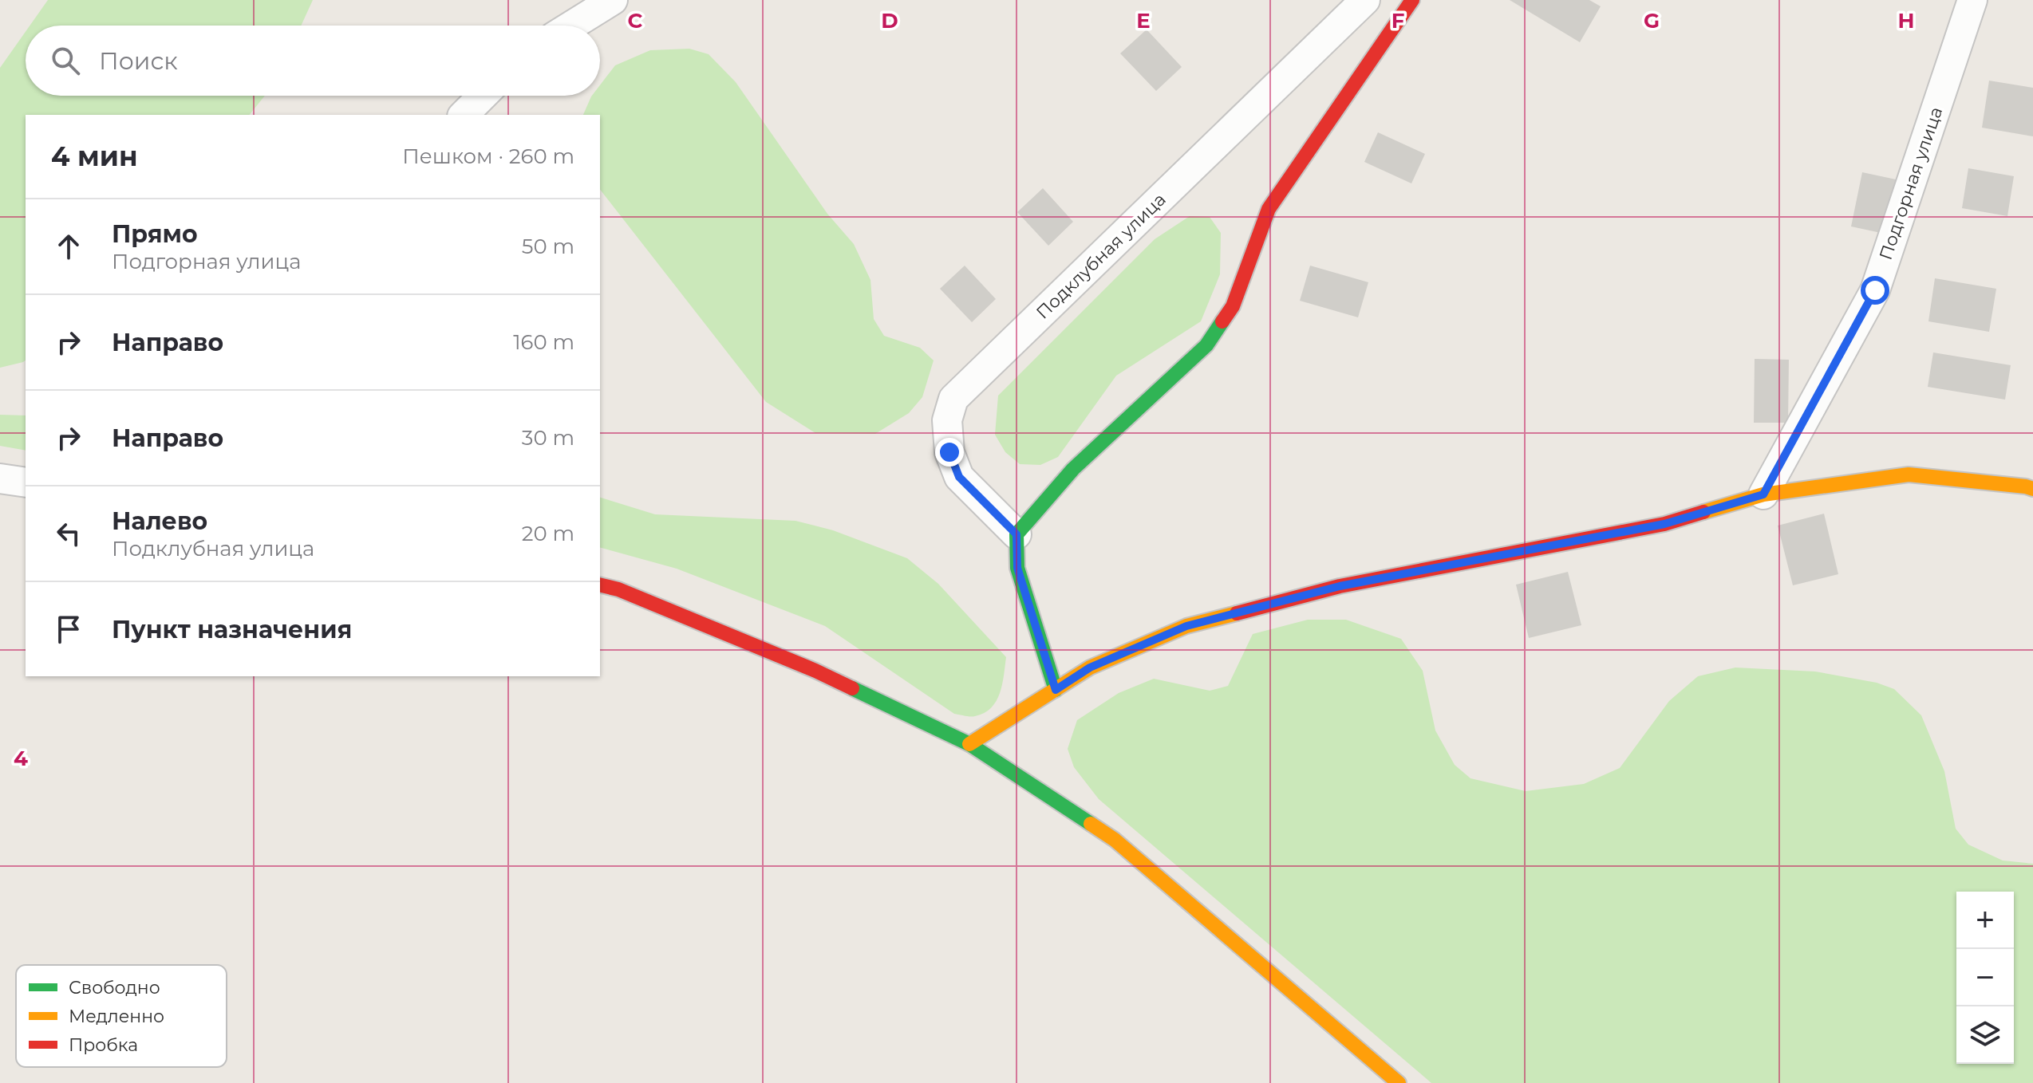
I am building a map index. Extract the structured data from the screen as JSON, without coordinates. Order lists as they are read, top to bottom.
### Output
{
  "streets": {
    "street": ["Подгорная улица", "Подклубная улица"]
  },
  "legend": ["Свободно", "Медленно", "Пробка"],
  "page": {
    "search": "Поиск",
    "heading": ["4 мин", "Пешком · 260 m"],
    "list": [
      ["Прямо", "Подгорная улица", "50 m"],
      ["Направо", "160 m"],
      ["Направо", "30 m"],
      ["Налево", "Подклубная улица", "20 m"],
      "Пункт назначения"
    ],
    "map_buttons": ["+", "−"]
  },
  "grid": {
    "columns": [
      "C",
      "D",
      "E",
      "F",
      "G",
      "H"
    ],
    "rows": ["4"]
  }
}
